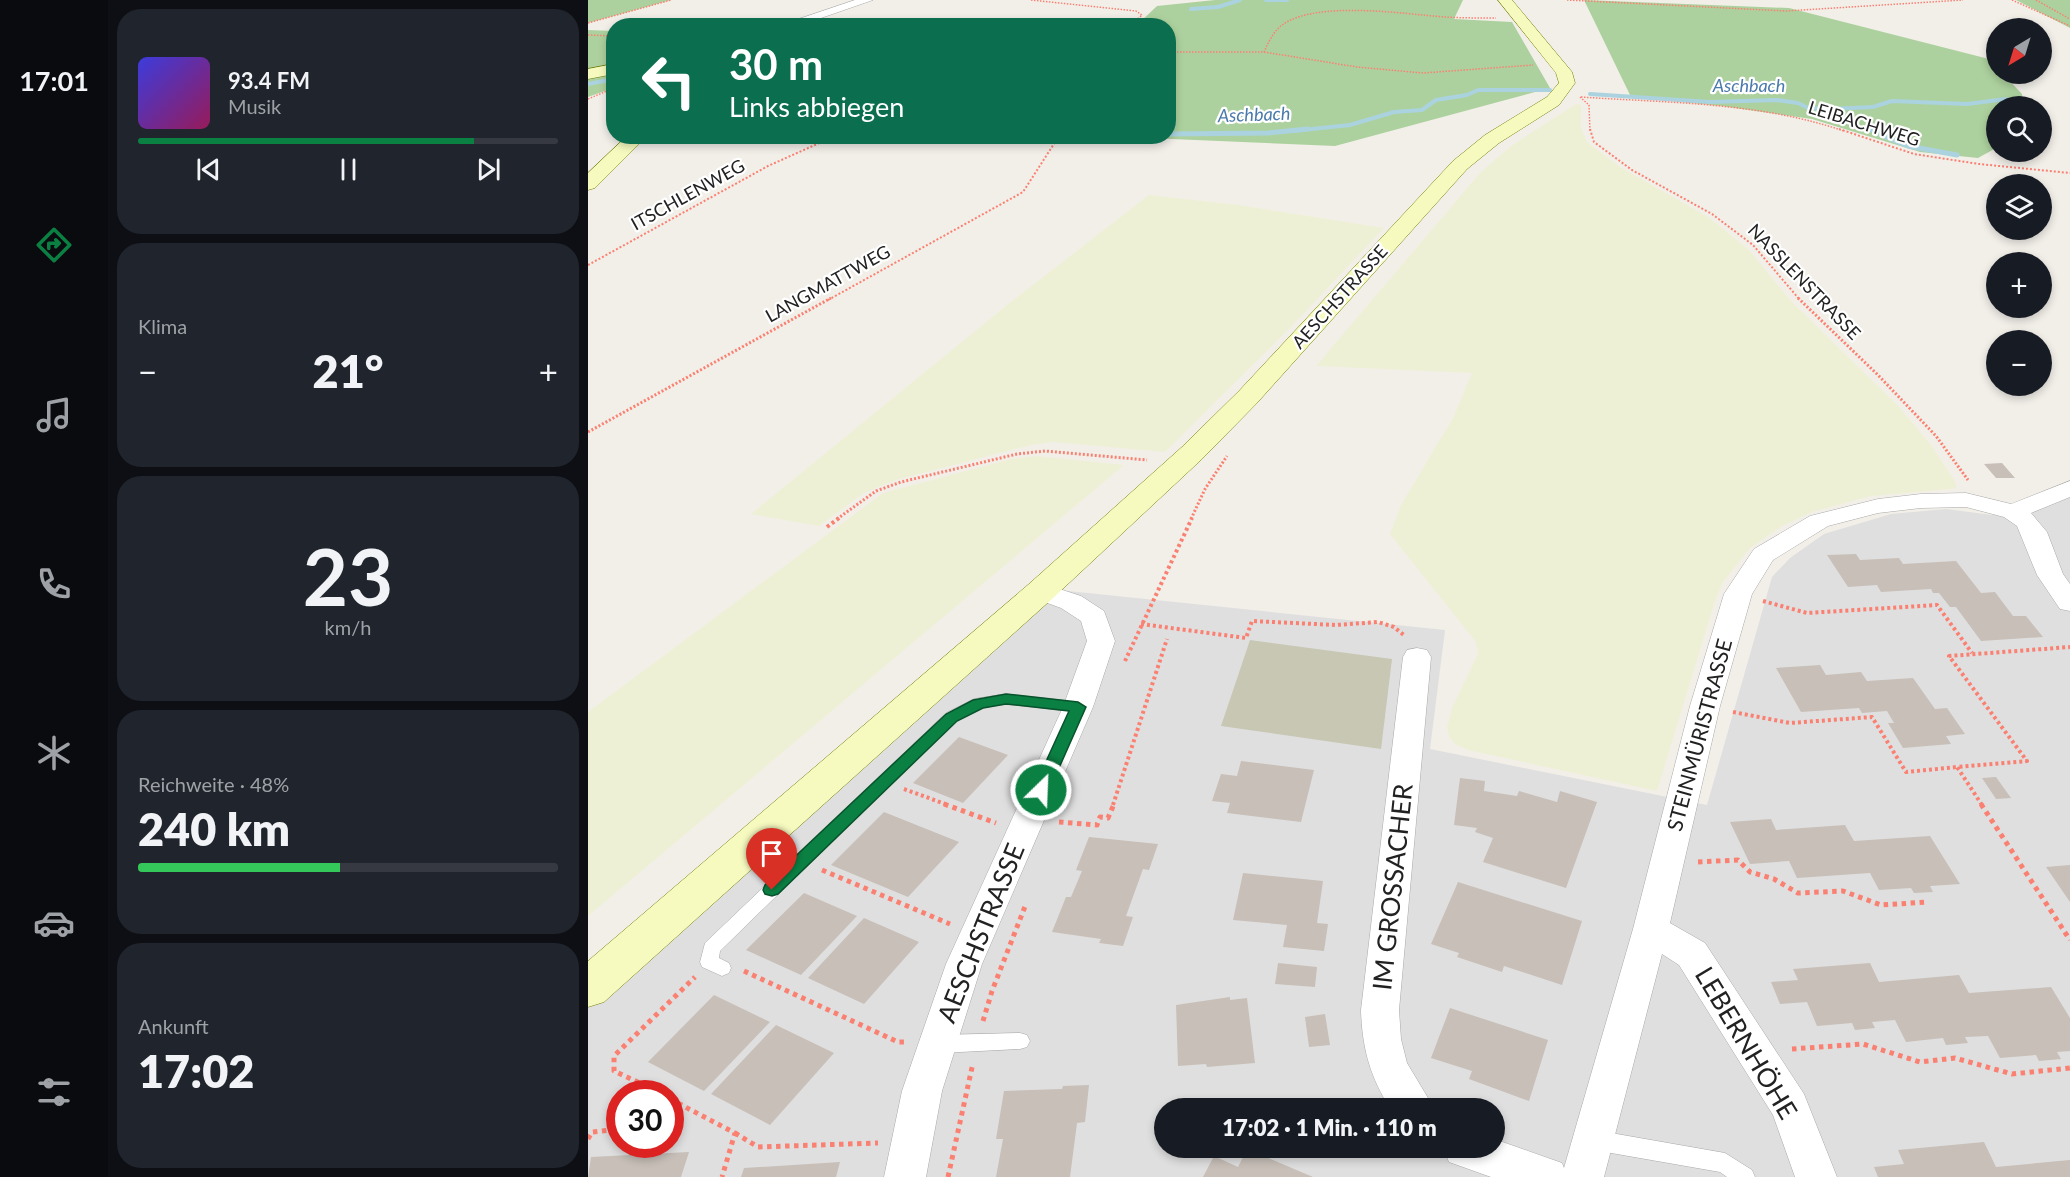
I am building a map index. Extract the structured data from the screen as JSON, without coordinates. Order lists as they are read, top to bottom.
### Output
{
  "streets": {
    "main road": ["AESCHSTRASSE"],
    "street": ["STEINMÜRISTRASSE", "IM GROSSACHER", "LEBERNHÖHE"],
    "path": [
      "LEIBACHWEG",
      "ITSCHLENWEG",
      "NASSLENSTRASSE",
      "LANGMATTWEG"
    ]
  },
  "crossings": [
    ["LEIBACHWEG", "NASSLENSTRASSE"],
    ["NASSLENSTRASSE", "STEINMÜRISTRASSE"],
    ["STEINMÜRISTRASSE", "LEBERNHÖHE"]
  ],
  "water": ["Aschbach"],
  "north": "bottom left",
  "page": {
    "tabs": "17:01",
    "map_buttons": ["+", "−"],
    "turn": ["30 m", "Links abbiegen"],
    "song": ["93.4 FM", "Musik"],
    "tile": [
      "Klima",
      ["23", "km/h"],
      ["Reichweite · 48%", "240 km"],
      ["Ankunft", "17:02"]
    ],
    "heat": ["−", "21°", "+"],
    "limit": "30",
    "trip": "17:02 · 1 Min. · 110 m"
  }
}
